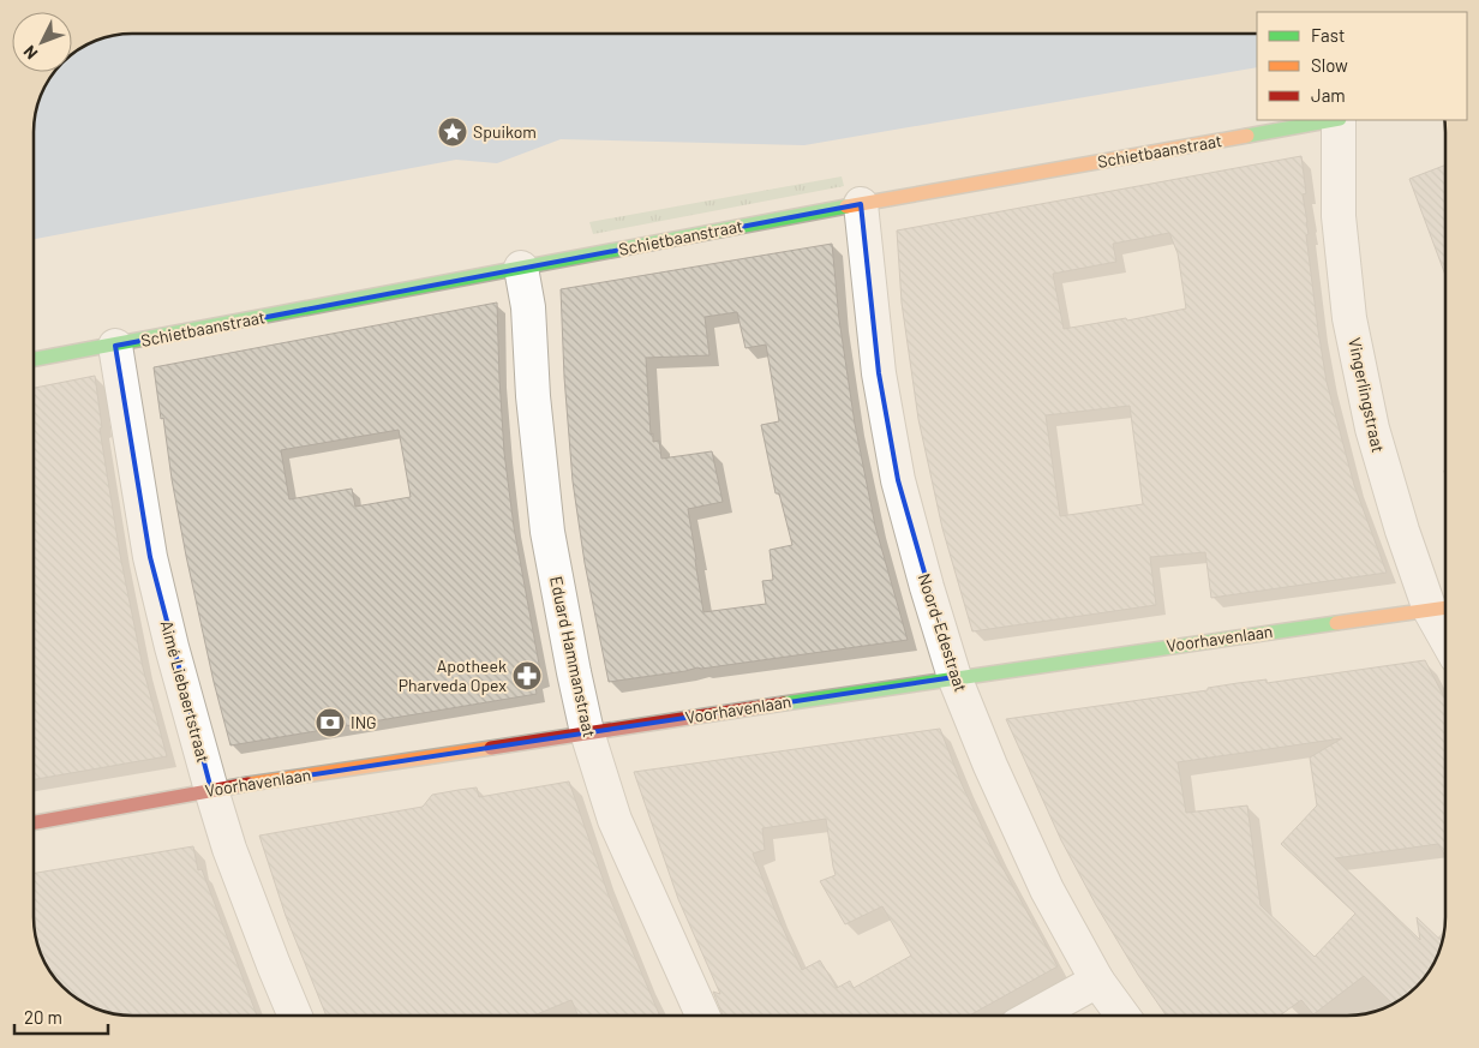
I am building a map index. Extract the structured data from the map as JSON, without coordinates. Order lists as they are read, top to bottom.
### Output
{
  "streets": {
    "street": [
      "Schietbaanstraat",
      "Vingerlingstraat",
      "Noord-Edestraat",
      "Voorhavenlaan",
      "Eduard Hammanstraat",
      "Aimé Liebaertstraat"
    ]
  },
  "crossings": [
    ["Schietbaanstraat", "Noord-Edestraat"],
    ["Schietbaanstraat", "Eduard Hammanstraat"],
    ["Schietbaanstraat", "Aimé Liebaertstraat"],
    ["Vingerlingstraat", "Voorhavenlaan"],
    ["Noord-Edestraat", "Voorhavenlaan"],
    ["Voorhavenlaan", "Eduard Hammanstraat"],
    ["Voorhavenlaan", "Aimé Liebaertstraat"]
  ],
  "places": {
    "place": ["Spuikom"],
    "pharmacy": ["Apotheek Pharveda Opex"],
    "bank": ["ING"]
  },
  "legend": ["Fast", "Slow", "Jam"],
  "scale_bar": "20 m",
  "north": "bottom left"
}
